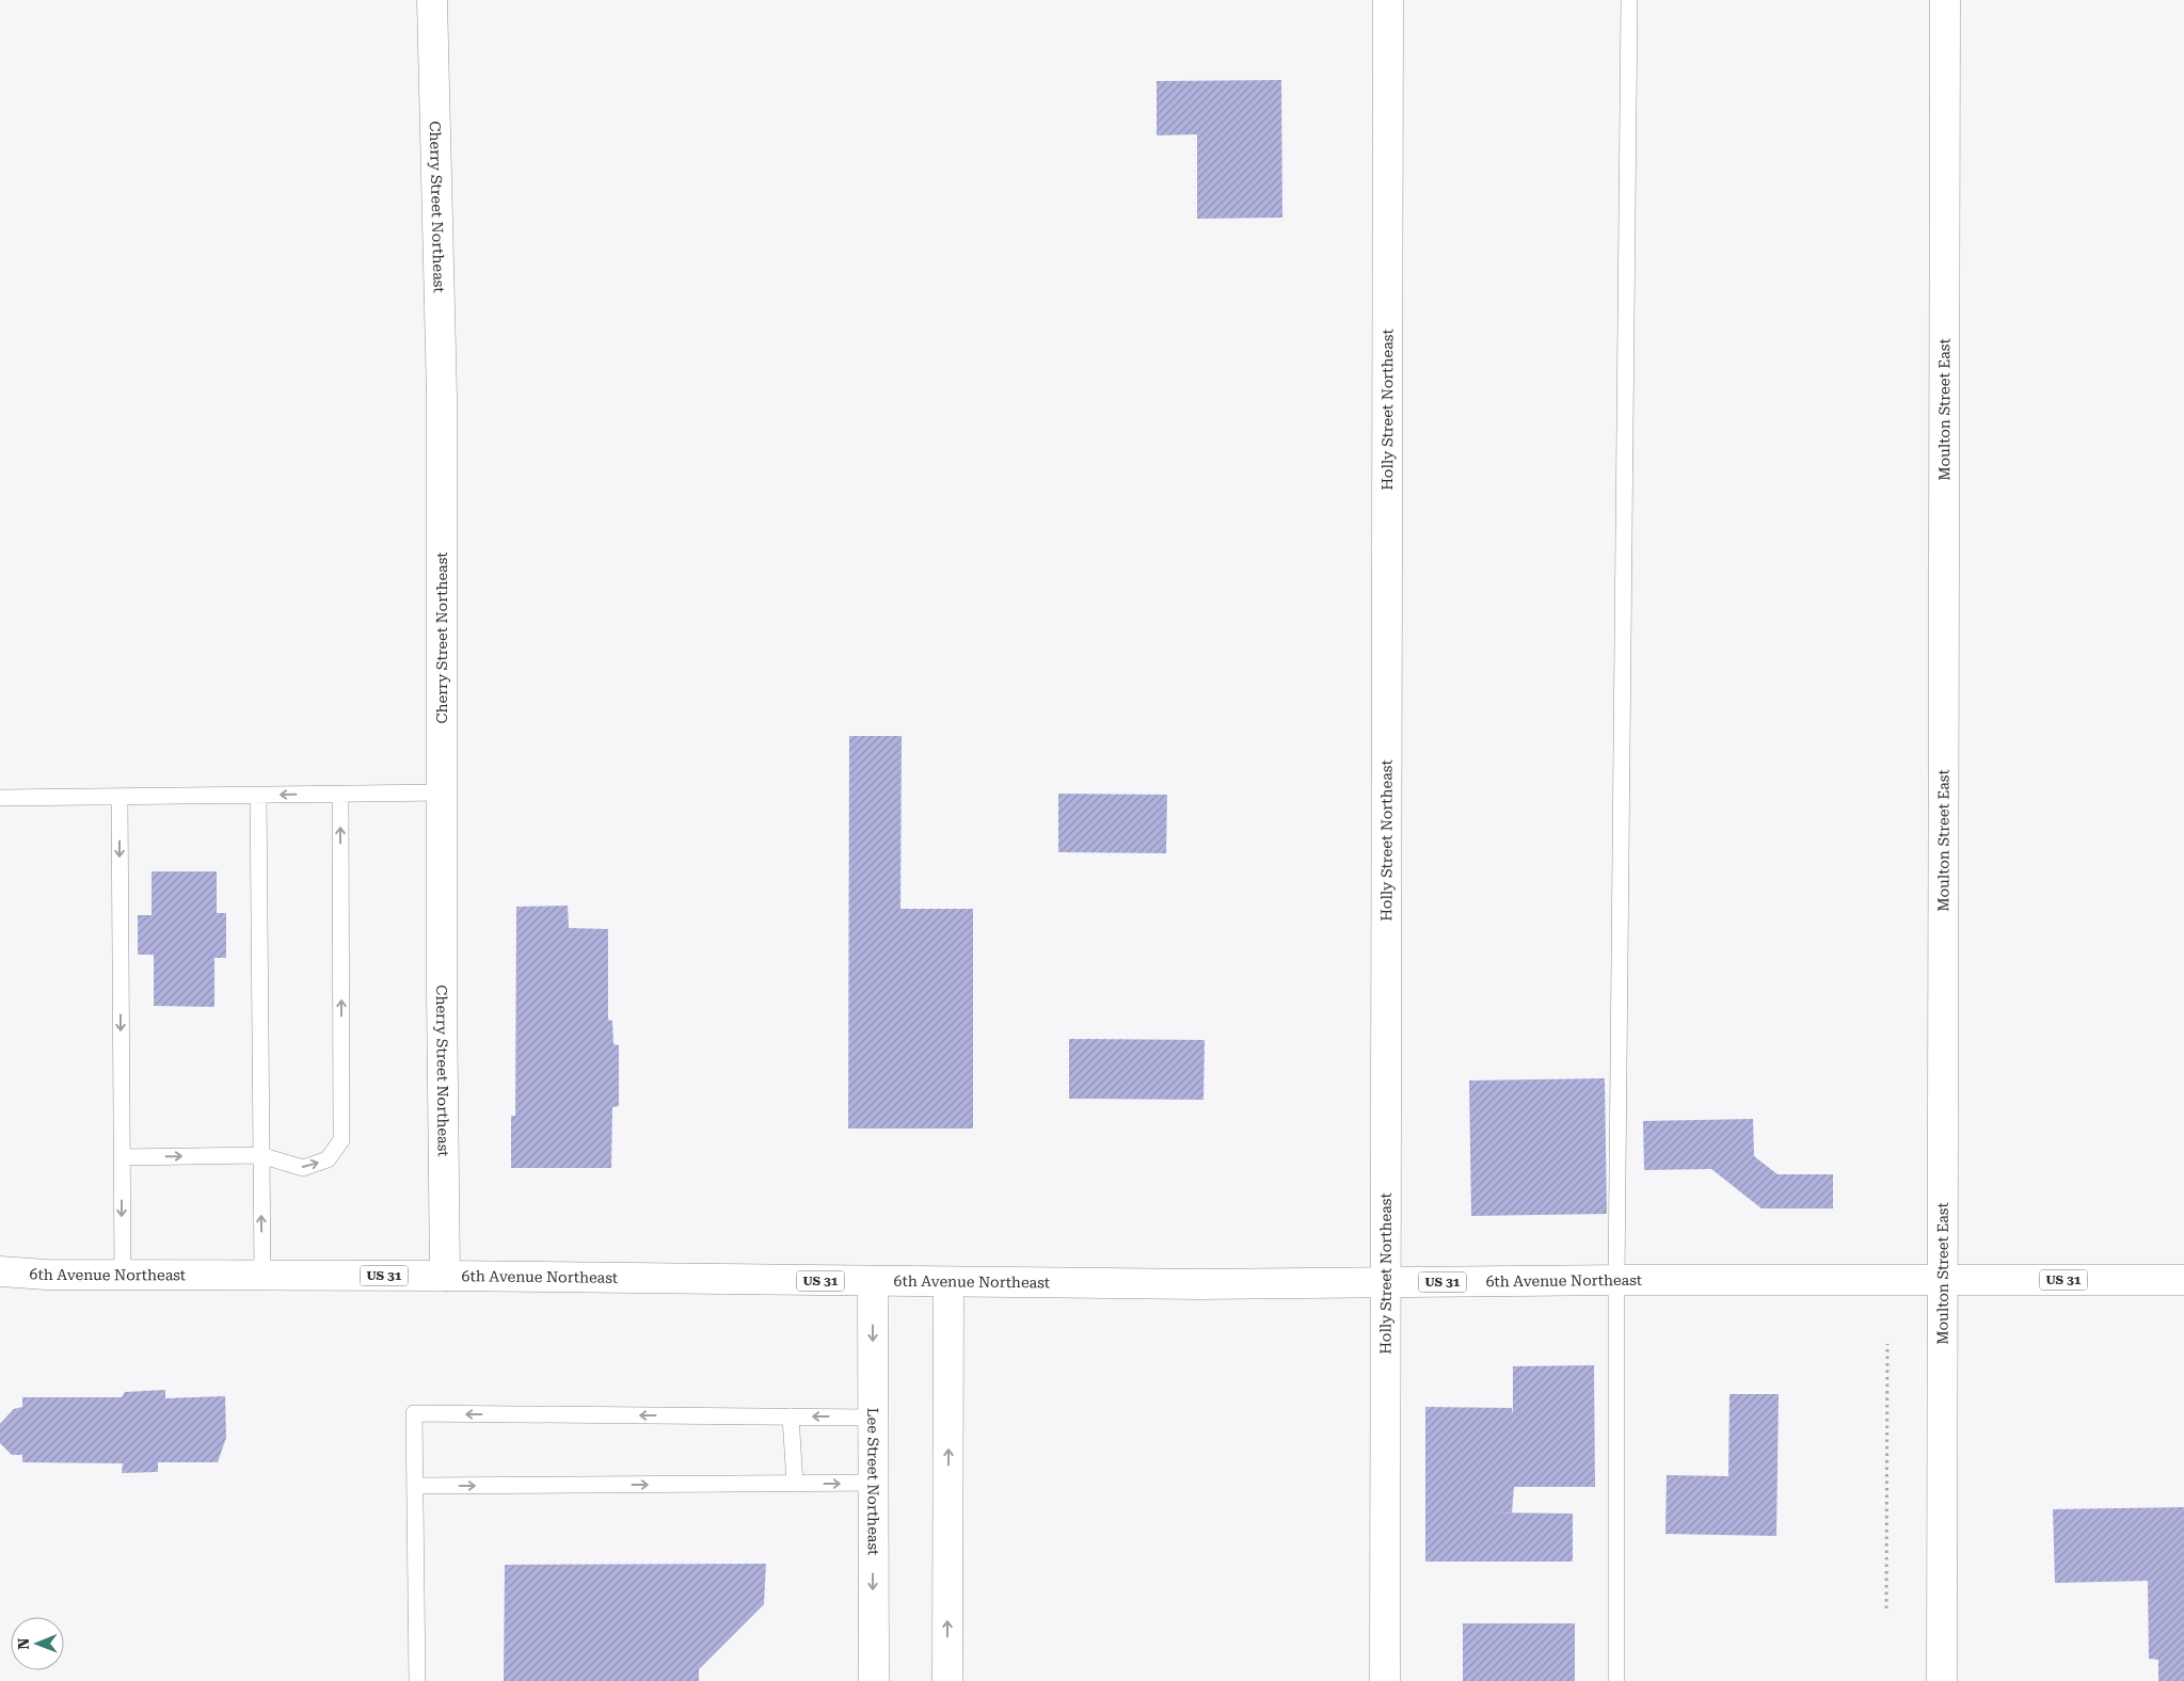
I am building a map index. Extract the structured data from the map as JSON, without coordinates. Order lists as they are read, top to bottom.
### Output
{
  "streets": {
    "street": [
      "Cherry Street Northeast",
      "Holly Street Northeast",
      "Moulton Street East",
      "6th Avenue Northeast",
      "US 31",
      "Lee Street Northeast"
    ]
  },
  "crossings": [
    ["Cherry Street Northeast", "6th Avenue Northeast"],
    ["Holly Street Northeast", "6th Avenue Northeast"],
    ["Moulton Street East", "6th Avenue Northeast"],
    ["Moulton Street East", "US 31"],
    ["6th Avenue Northeast", "US 31"],
    ["6th Avenue Northeast", "Lee Street Northeast"]
  ],
  "north": "left"
}
